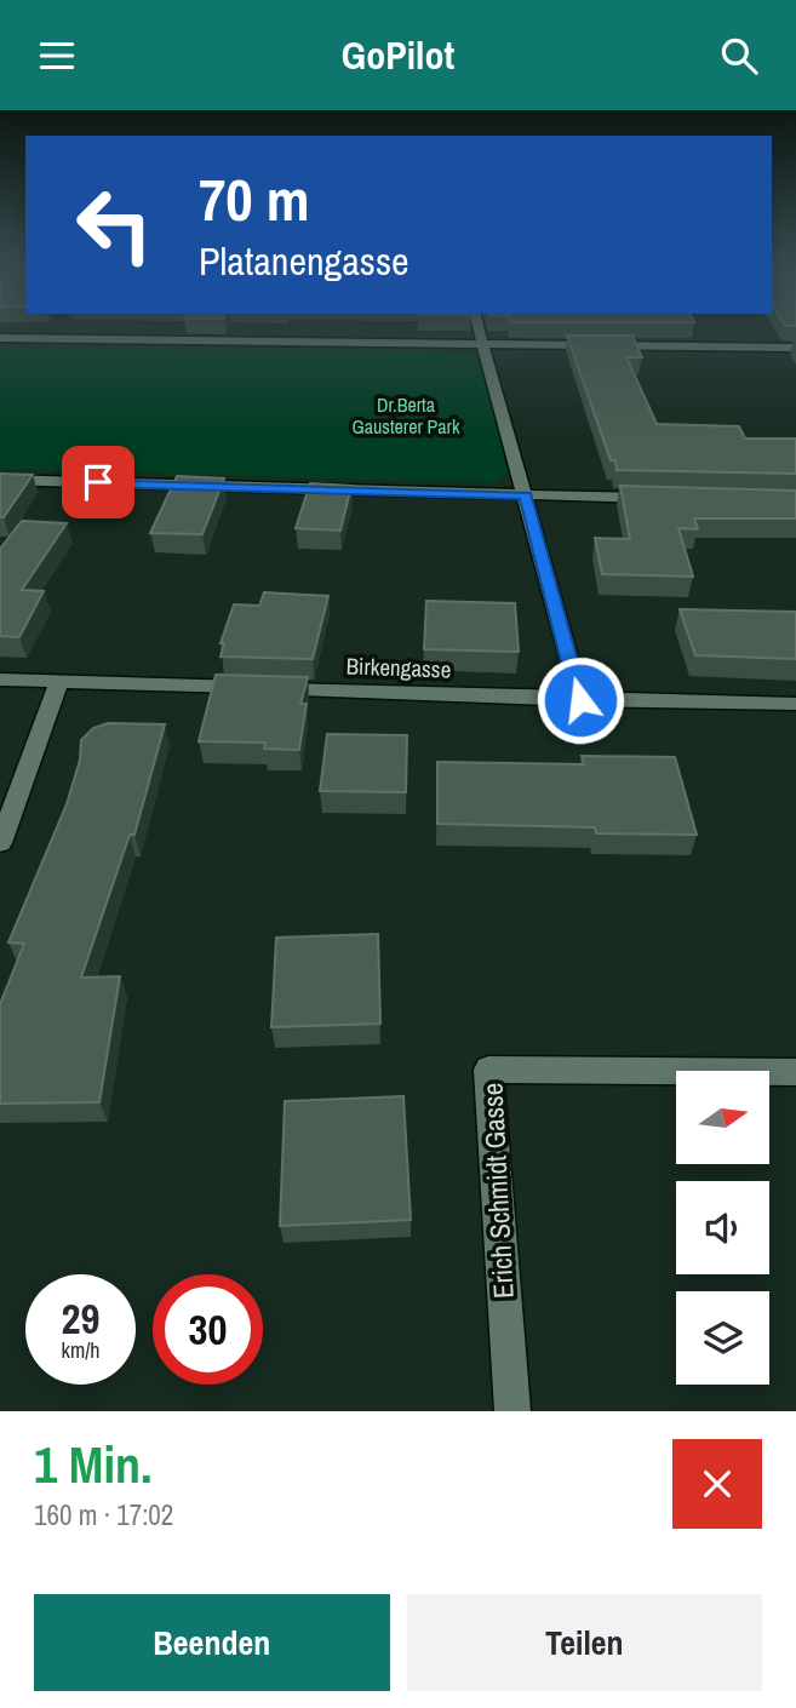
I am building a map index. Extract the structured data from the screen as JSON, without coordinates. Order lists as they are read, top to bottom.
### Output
{
  "streets": {
    "street": ["Birkengasse", "Erich Schmidt Gasse"]
  },
  "parks": ["Dr.Berta Gausterer Park"],
  "north": "right",
  "page": {
    "header": "GoPilot",
    "turn": ["70 m", "Platanengasse"],
    "speed": "29 km/h",
    "limit": "30",
    "heading": ["1 Min.", "160 m · 17:02"],
    "buttons": ["Beenden", "Teilen"]
  }
}
